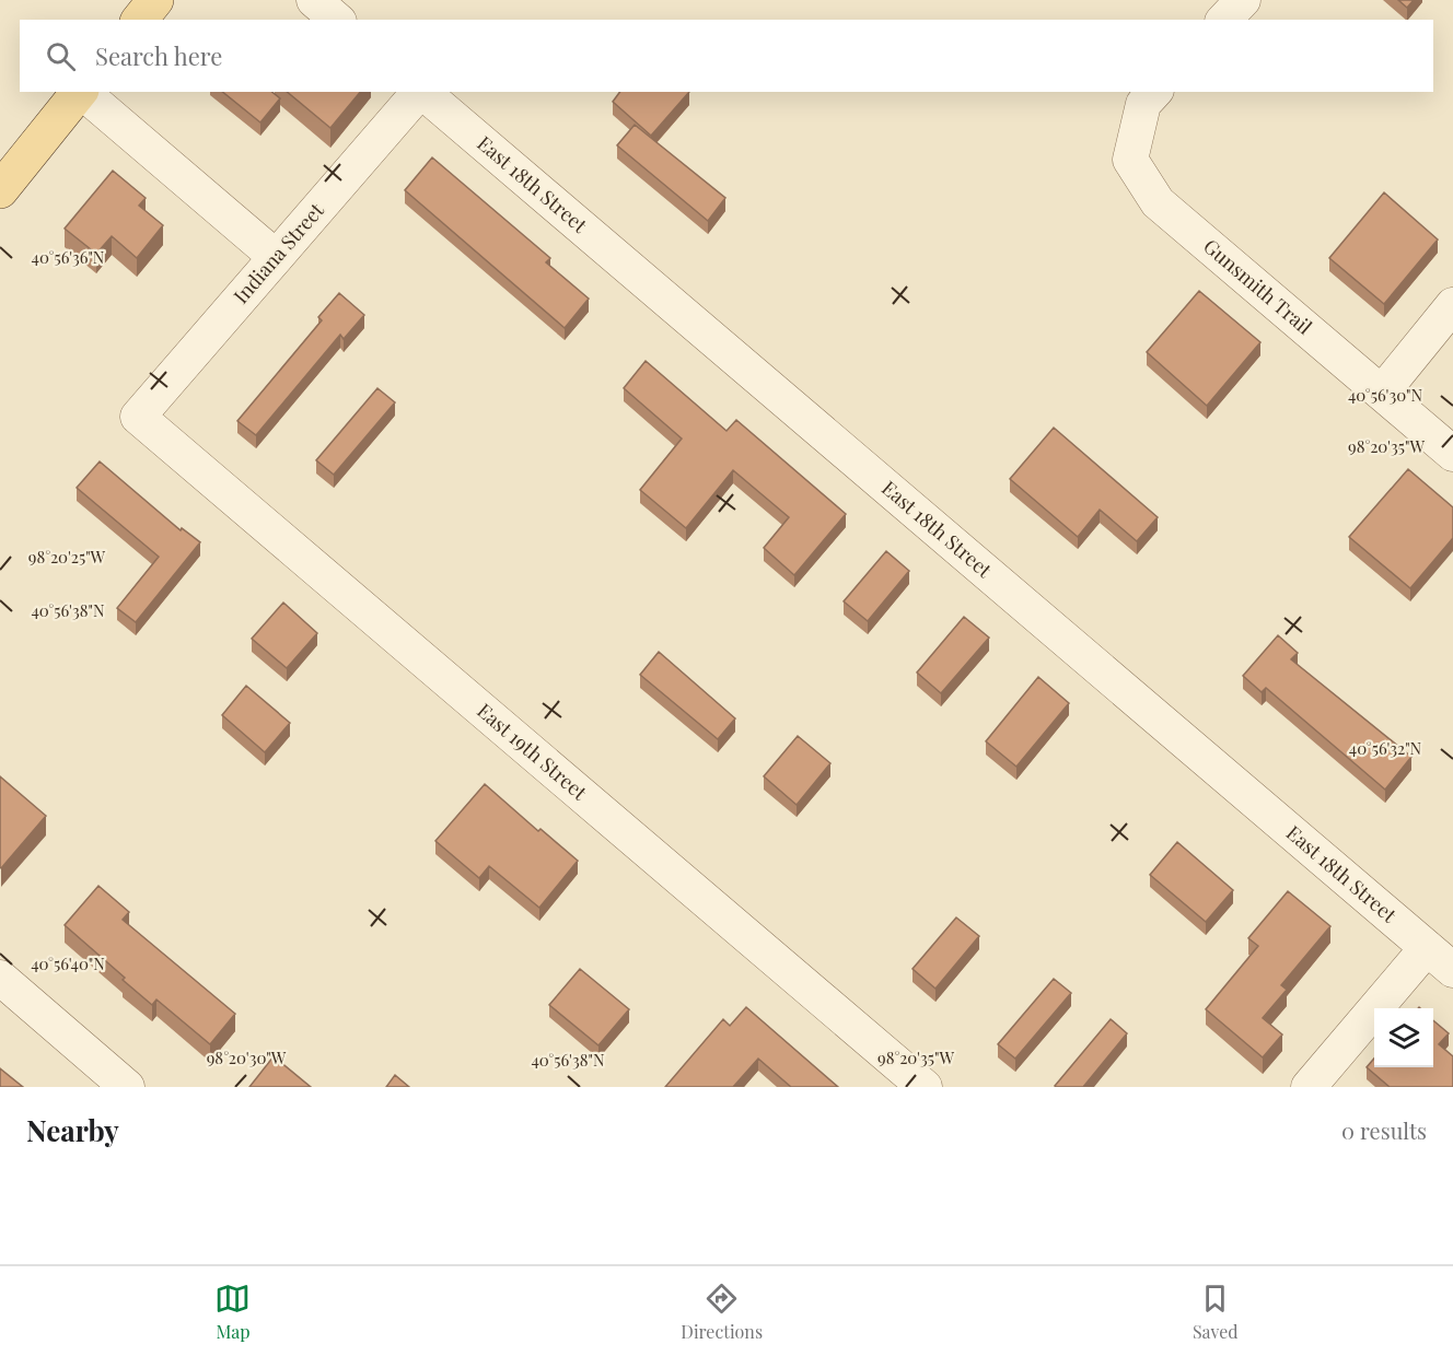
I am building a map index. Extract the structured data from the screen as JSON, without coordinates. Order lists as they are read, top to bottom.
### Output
{
  "streets": {
    "street": [
      "East 18th Street",
      "Indiana Street",
      "Gunsmith Trail",
      "East 19th Street"
    ]
  },
  "crossings": [
    ["Indiana Street", "East 19th Street"]
  ],
  "page": {
    "search": "Search here",
    "heading": ["Nearby", "0 results"],
    "nav": ["Map", "Directions", "Saved"]
  },
  "coordinates": [
    "40°56'36\"N",
    "40°56'30\"N",
    "98°20'35\"W",
    "98°20'25\"W",
    "40°56'38\"N",
    "40°56'32\"N",
    "40°56'40\"N",
    "98°20'30\"W"
  ]
}
